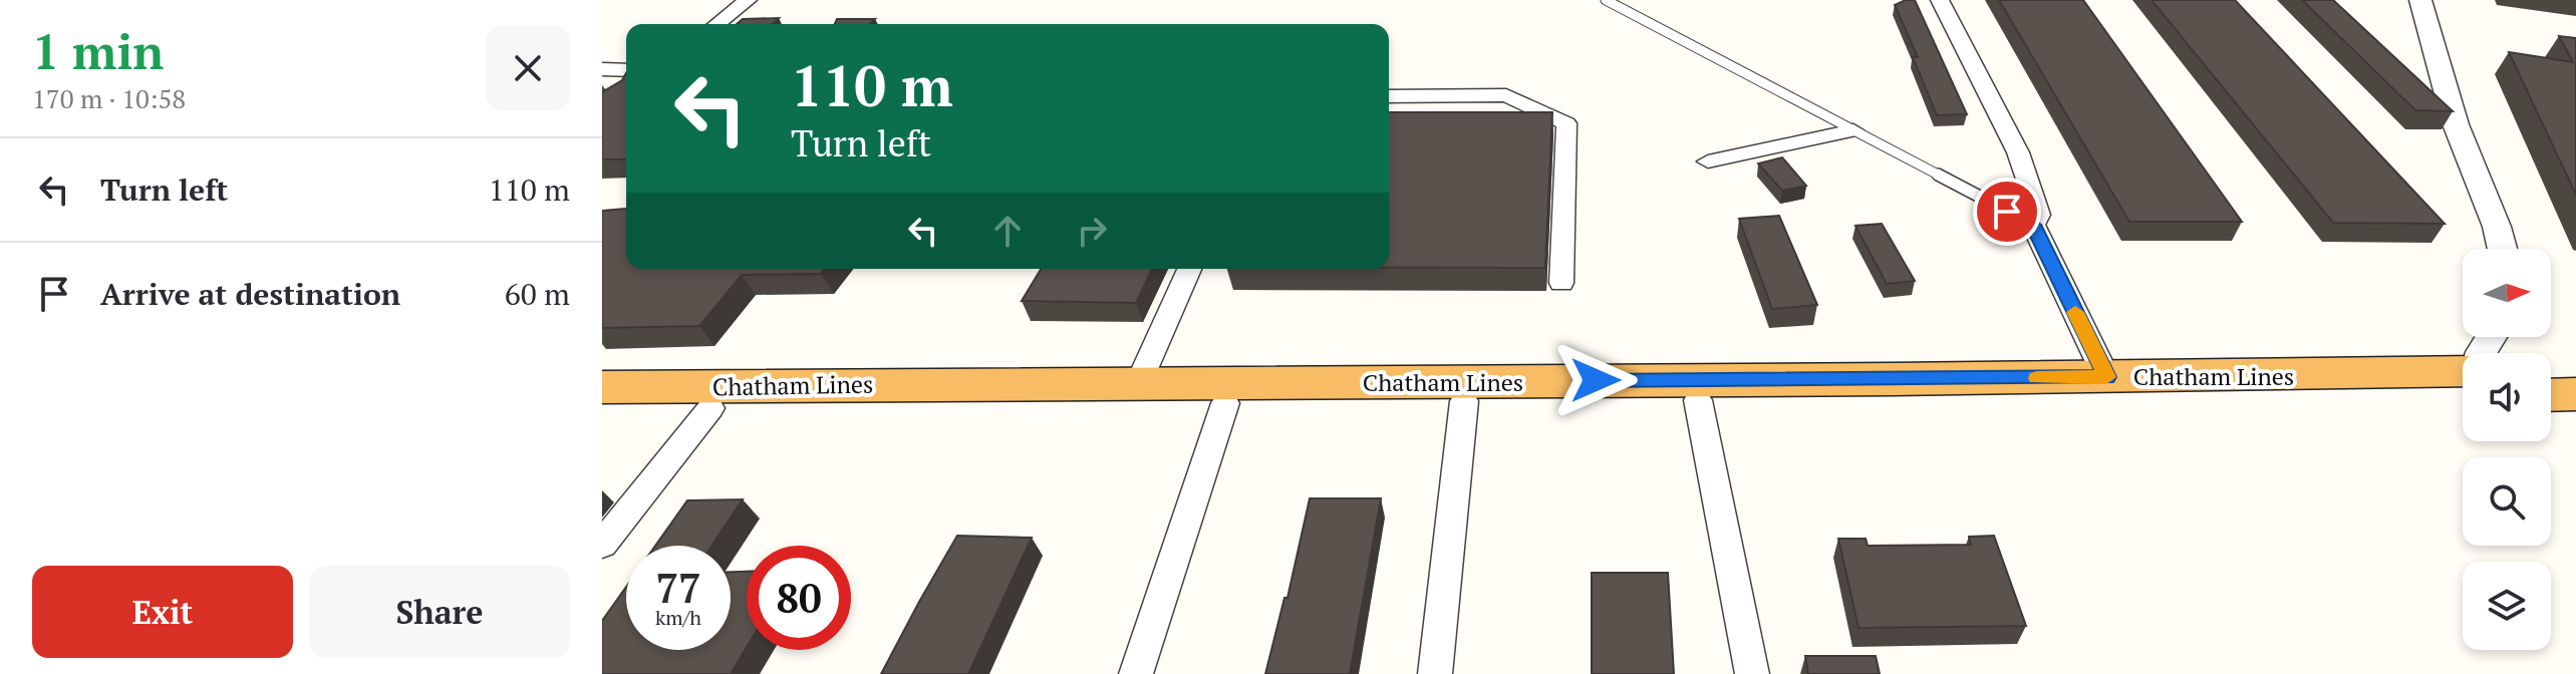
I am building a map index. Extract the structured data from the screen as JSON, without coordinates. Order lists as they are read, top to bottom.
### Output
{
  "streets": {
    "highway": ["Chatham Lines"]
  },
  "north": "right",
  "page": {
    "heading": ["1 min", "170 m · 10:58"],
    "turn": ["110 m", "Turn left"],
    "list": [
      {
        "name": "Turn left",
        "value": "110 m"
      },
      {
        "name": "Arrive at destination",
        "value": "60 m"
      }
    ],
    "speed": "77 km/h",
    "limit": "80",
    "buttons": ["Exit", "Share"]
  }
}
